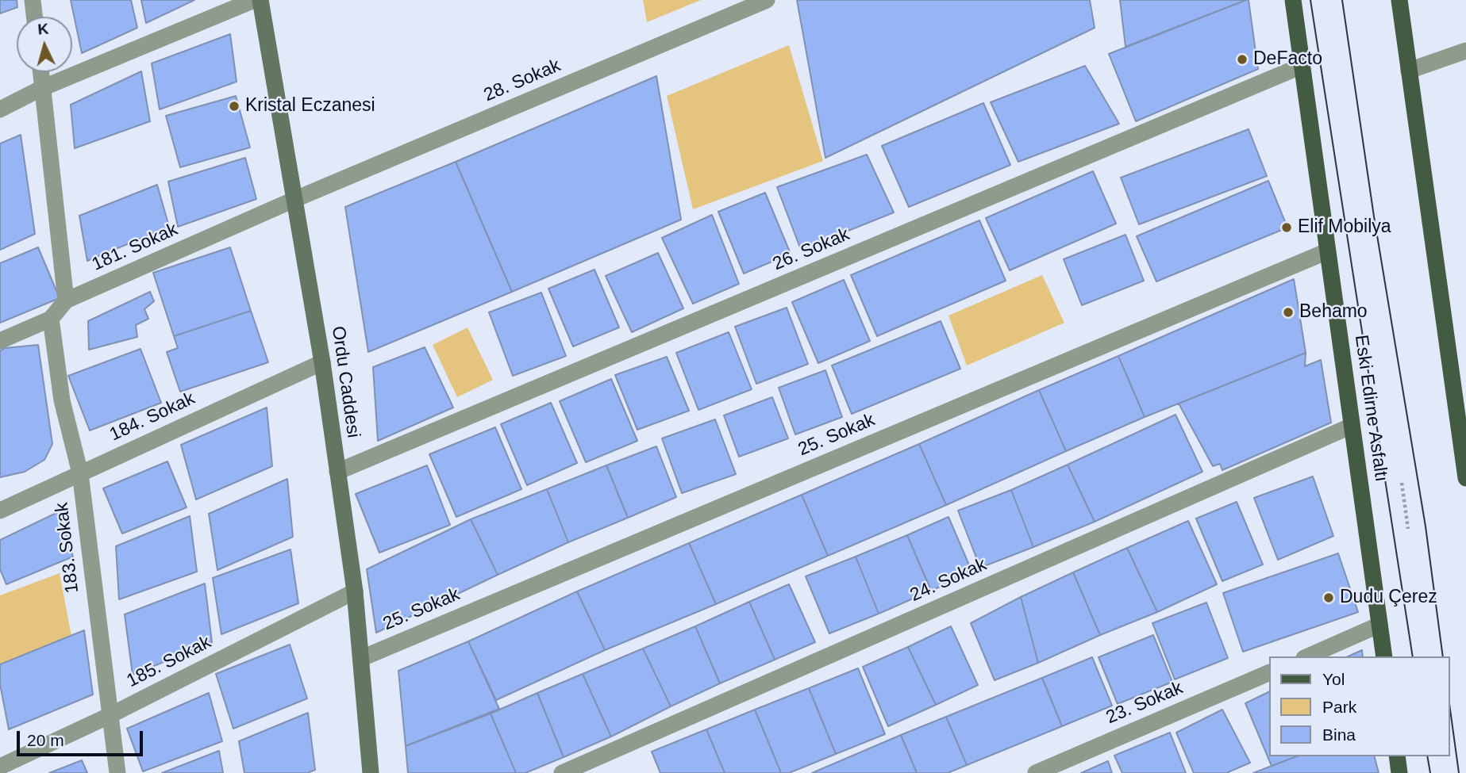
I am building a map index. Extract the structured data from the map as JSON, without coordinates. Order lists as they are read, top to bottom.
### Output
{
  "streets": {
    "main road": ["Ordu Caddesi", "Eski Edirne Asfaltı"],
    "street": [
      "28. Sokak",
      "181. Sokak",
      "26. Sokak",
      "184. Sokak",
      "25. Sokak",
      "183. Sokak",
      "24. Sokak",
      "185. Sokak",
      "23. Sokak"
    ]
  },
  "crossings": [
    ["28. Sokak", "181. Sokak"],
    ["28. Sokak", "Ordu Caddesi"],
    ["181. Sokak", "Ordu Caddesi"],
    ["181. Sokak", "183. Sokak"],
    ["26. Sokak", "Ordu Caddesi"],
    ["26. Sokak", "Eski Edirne Asfaltı"],
    ["Ordu Caddesi", "184. Sokak"],
    ["Ordu Caddesi", "25. Sokak"],
    ["Ordu Caddesi", "185. Sokak"],
    ["Eski Edirne Asfaltı", "25. Sokak"],
    ["Eski Edirne Asfaltı", "24. Sokak"],
    ["184. Sokak", "183. Sokak"],
    ["183. Sokak", "185. Sokak"]
  ],
  "places": [
    "DeFacto",
    "Kristal Eczanesi",
    "Elif Mobilya",
    "Behamo",
    "Dudu Çerez"
  ],
  "legend": ["Yol", "Park", "Bina"],
  "scale_bar": "20 m",
  "north": "top"
}
